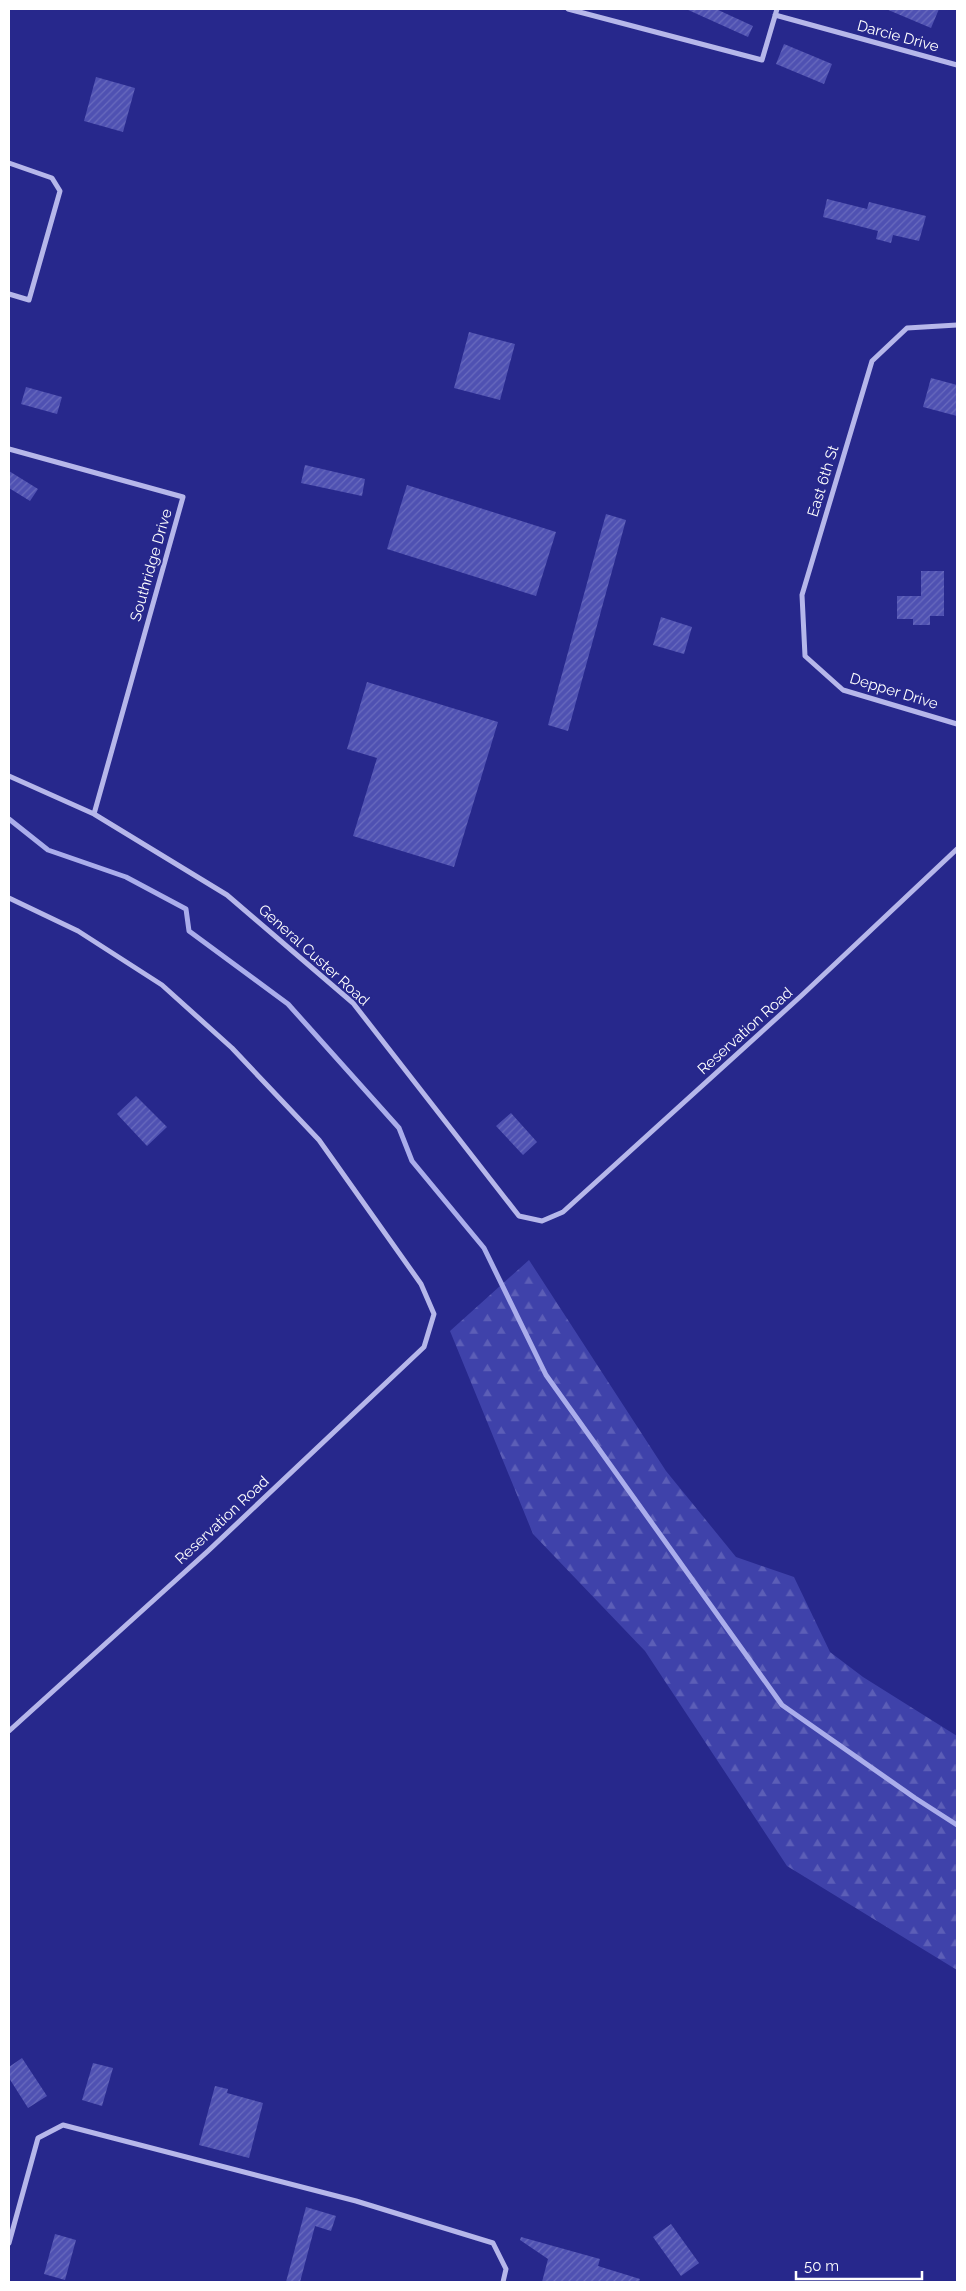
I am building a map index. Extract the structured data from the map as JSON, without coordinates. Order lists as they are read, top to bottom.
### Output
{
  "streets": {
    "street": [
      "Darcie Drive",
      "East 6th St",
      "Southridge Drive",
      "Depper Drive",
      "General Custer Road",
      "Reservation Road"
    ]
  },
  "crossings": [
    ["East 6th St", "Depper Drive"],
    ["Southridge Drive", "General Custer Road"],
    ["General Custer Road", "Reservation Road"]
  ],
  "scale_bar": "50 m"
}
